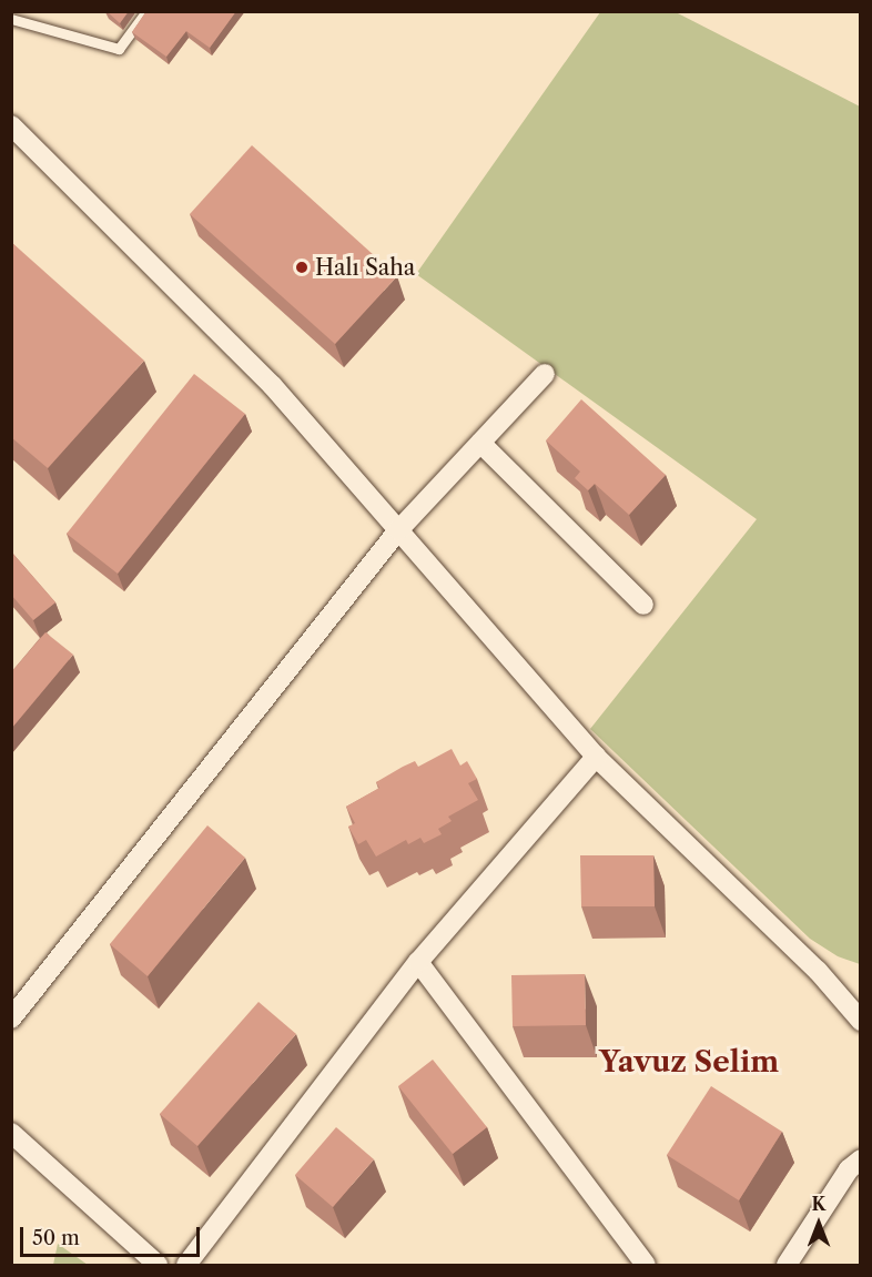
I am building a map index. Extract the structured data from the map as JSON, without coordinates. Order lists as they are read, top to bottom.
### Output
{
  "districts": ["Yavuz Selim"],
  "places": ["Halı Saha"],
  "scale_bar": "50 m",
  "north": "top"
}
